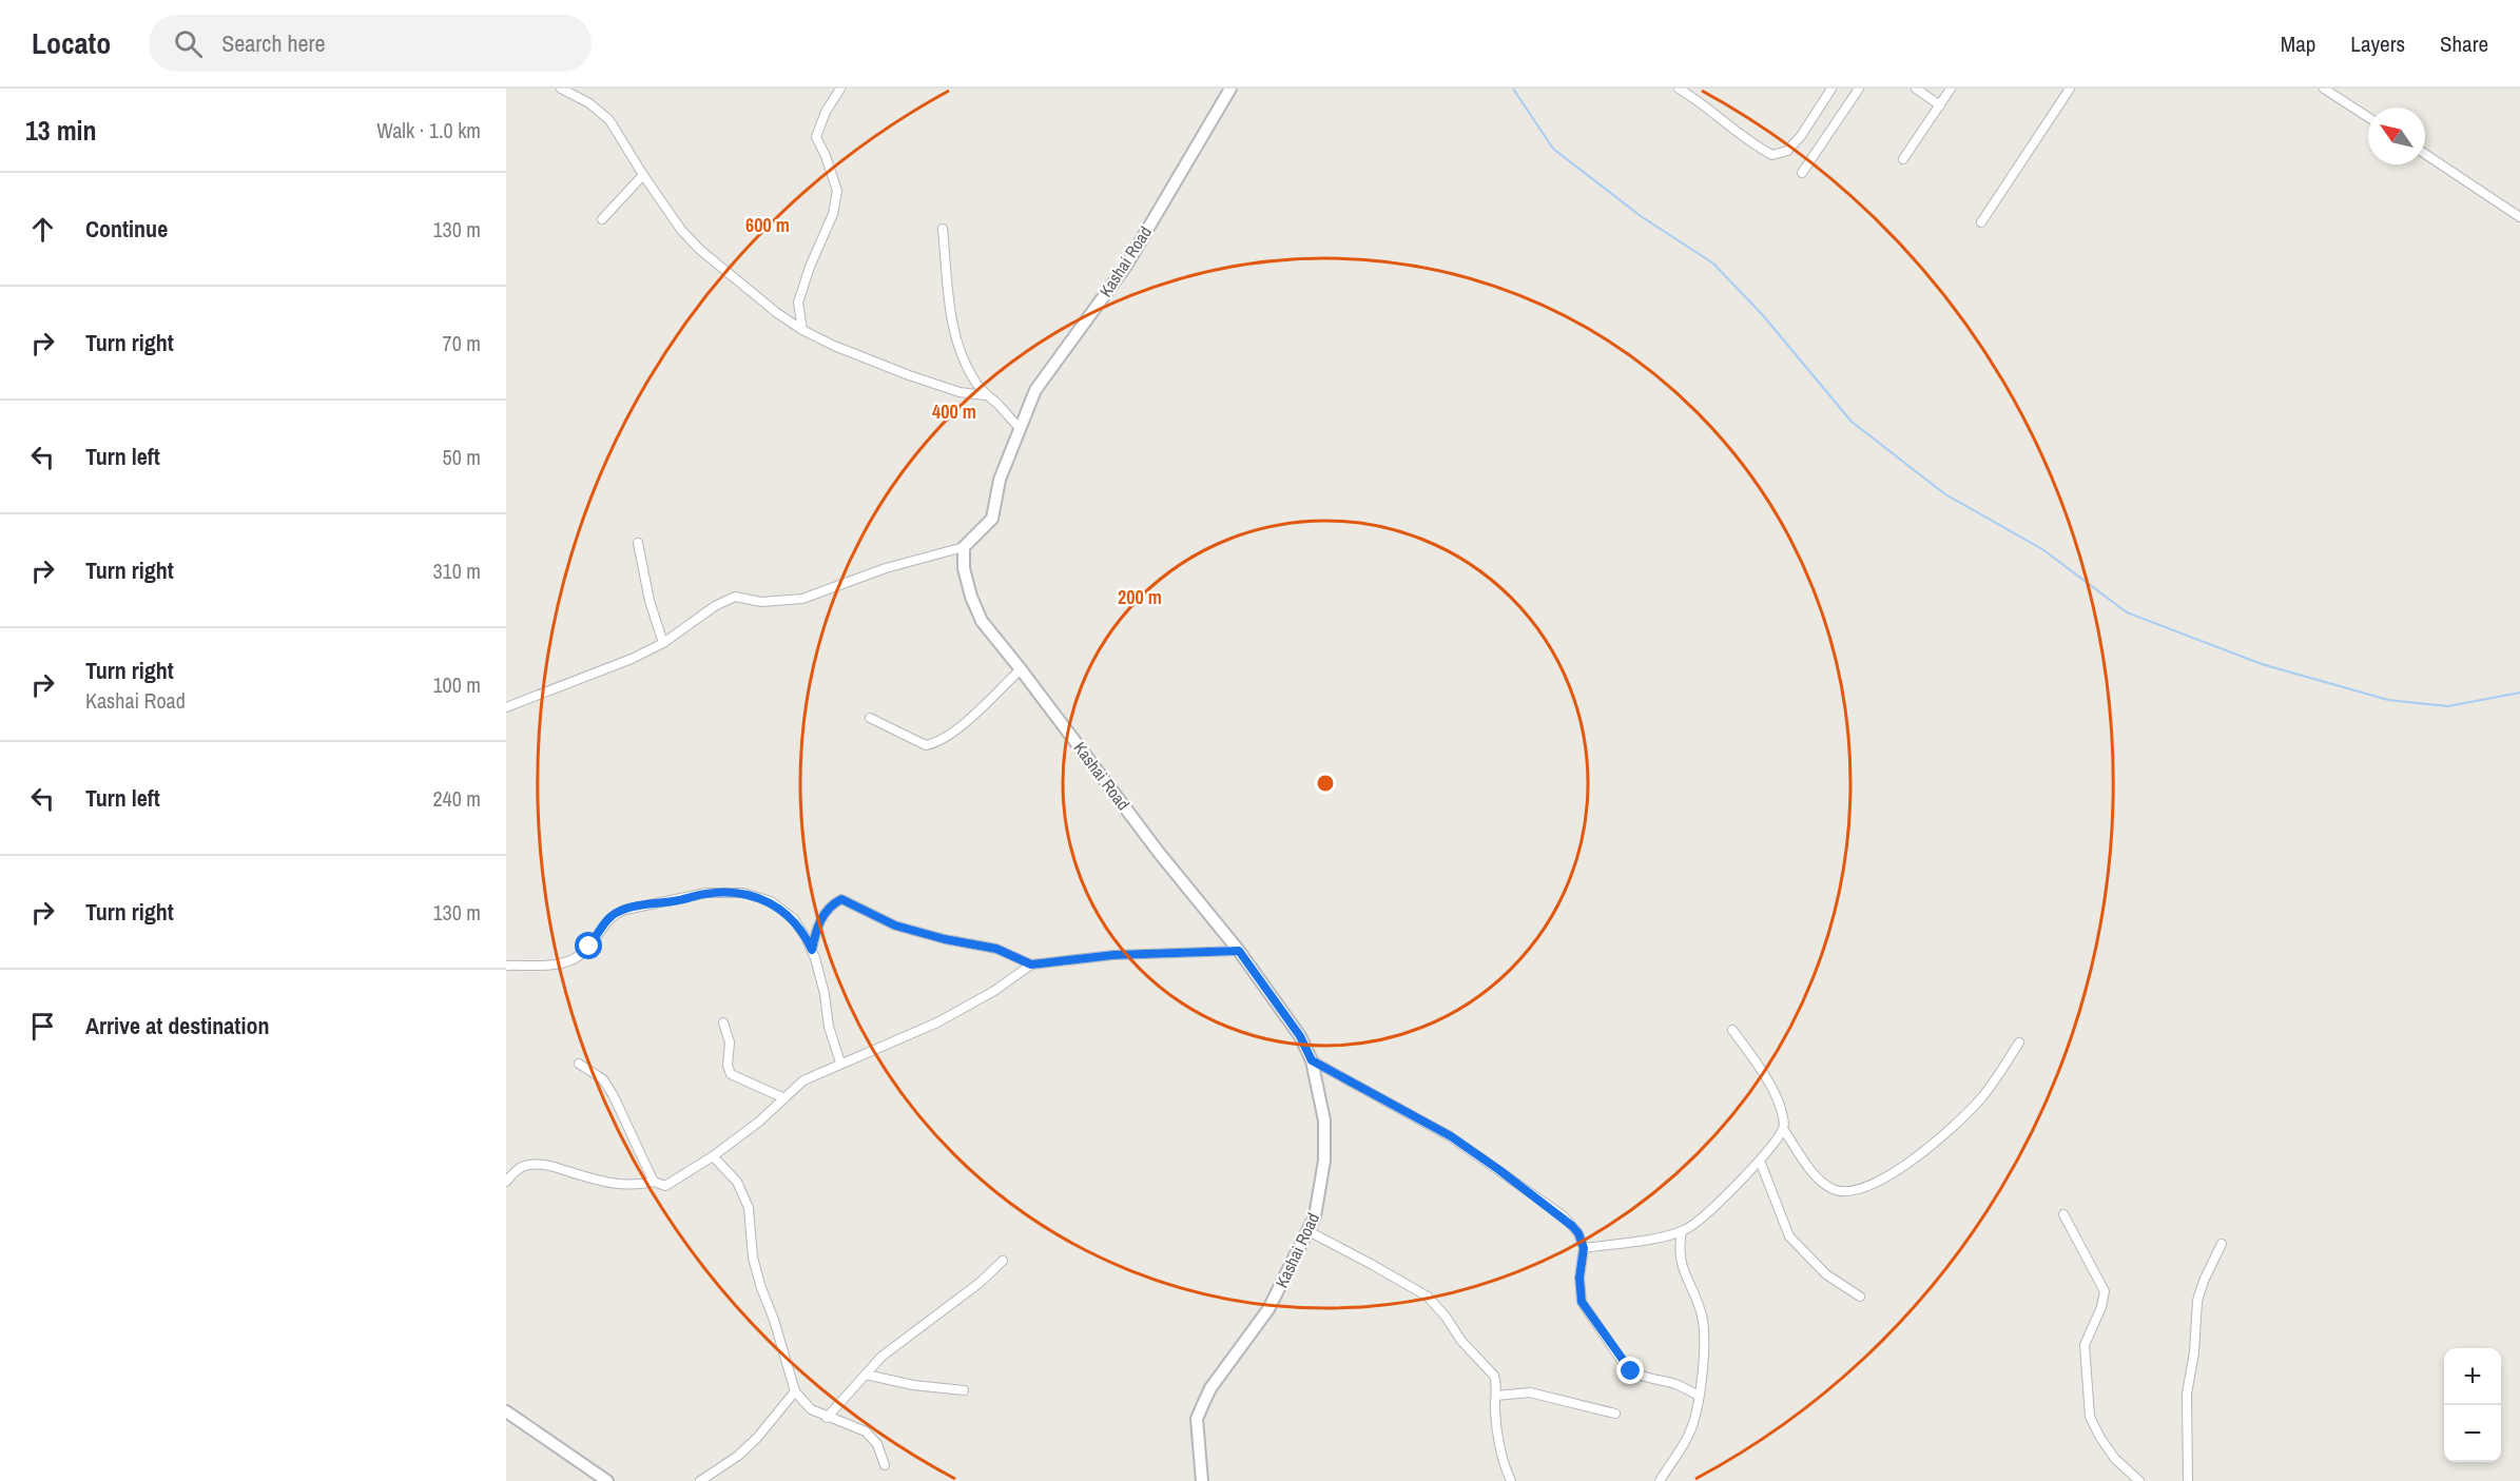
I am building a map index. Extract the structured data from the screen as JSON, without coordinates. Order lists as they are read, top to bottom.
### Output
{
  "streets": {
    "street": ["Kashai Road"]
  },
  "north": "top left",
  "page": {
    "header": "Locato",
    "search": "Search here",
    "nav": ["Map", "Layers", "Share"],
    "heading": ["13 min", "Walk · 1.0 km"],
    "list": [
      ["Continue", "130 m"],
      ["Turn right", "70 m"],
      ["Turn left", "50 m"],
      ["Turn right", "310 m"],
      ["Turn right", "Kashai Road", "100 m"],
      ["Turn left", "240 m"],
      ["Turn right", "130 m"],
      "Arrive at destination"
    ],
    "map_buttons": ["+", "−"]
  },
  "rings": ["600 m", "400 m", "200 m"]
}
